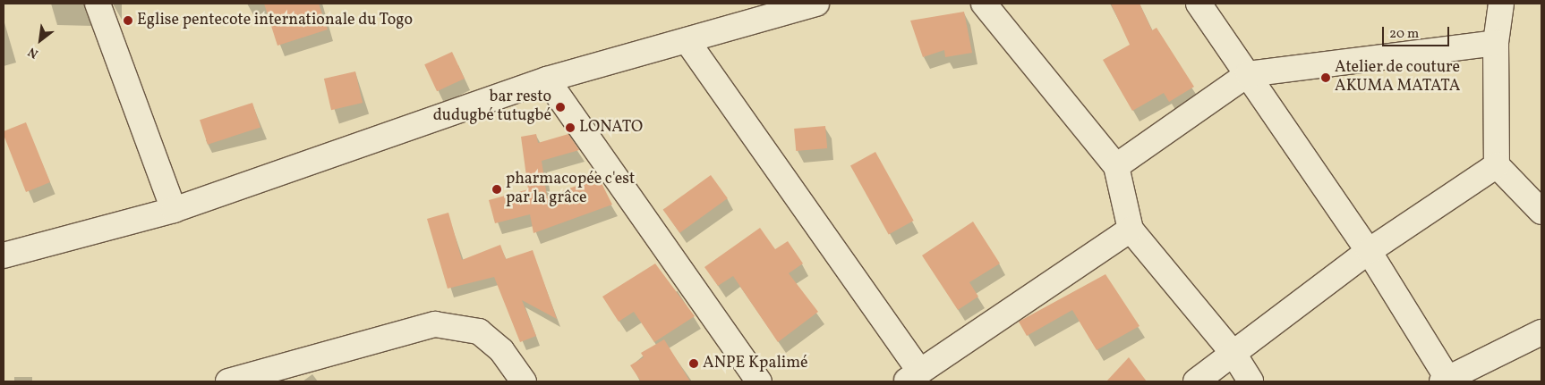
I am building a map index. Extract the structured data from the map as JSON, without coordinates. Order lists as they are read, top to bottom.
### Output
{
  "places": [
    "Eglise pentecote internationale du Togo",
    "Atelier de couture AKUMA MATATA",
    "bar resto dudugbé tutugbé",
    "LONATO",
    "pharmacopée c'est par la grâce",
    "ANPE Kpalimé"
  ],
  "scale_bar": "20 m",
  "north": "bottom left"
}
